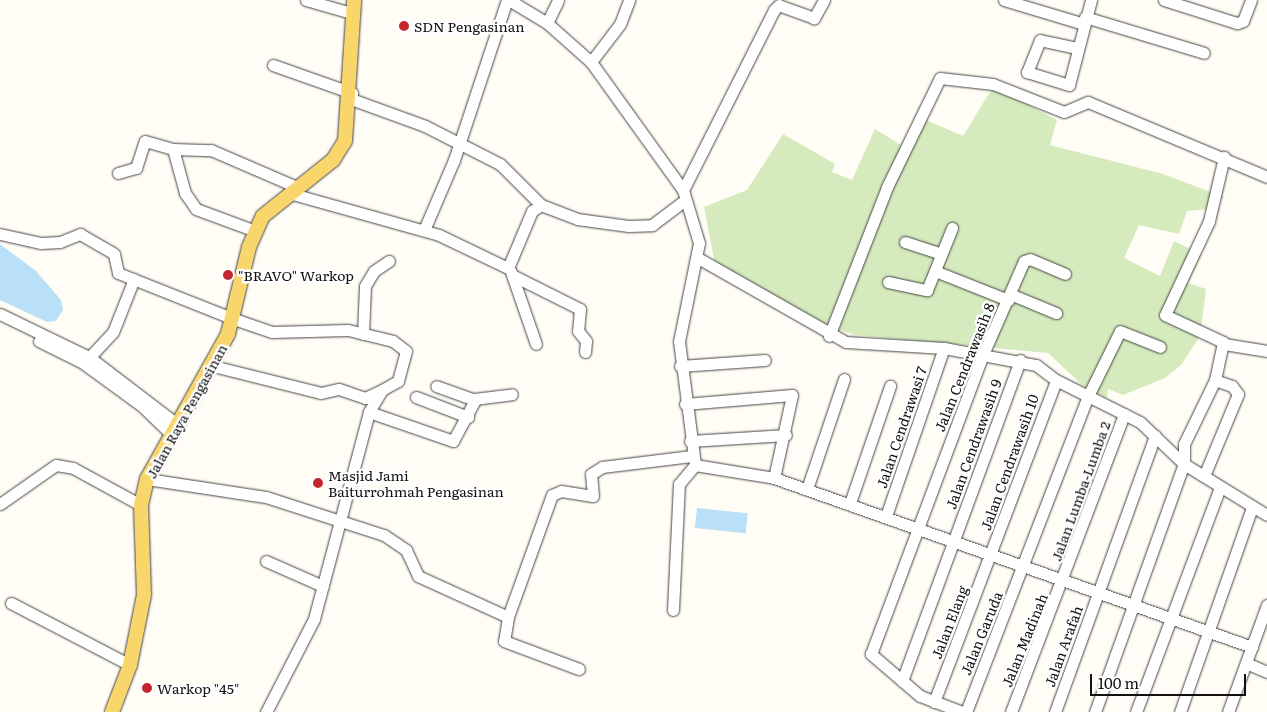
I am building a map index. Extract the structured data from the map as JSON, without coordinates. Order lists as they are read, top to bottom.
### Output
{
  "streets": {
    "main road": ["Jalan Raya Pengasinan"],
    "street": [
      "Jalan Cendrawasih 8",
      "Jalan Cendrawasi 7",
      "Jalan Cendrawasih 9",
      "Jalan Cendrawasih 10",
      "Jalan Lumba-Lumba 2",
      "Jalan Elang",
      "Jalan Garuda",
      "Jalan Madinah",
      "Jalan Arafah"
    ]
  },
  "crossings": [
    ["Jalan Cendrawasih 8", "Jalan Cendrawasih 9"],
    ["Jalan Cendrawasih 10", "Jalan Elang"],
    ["Jalan Lumba-Lumba 2", "Jalan Madinah"]
  ],
  "places": [
    "SDN Pengasinan",
    "\"BRAVO\" Warkop",
    "Masjid Jami Baiturrohmah Pengasinan",
    "Warkop \"45\""
  ],
  "scale_bar": "100 m"
}
